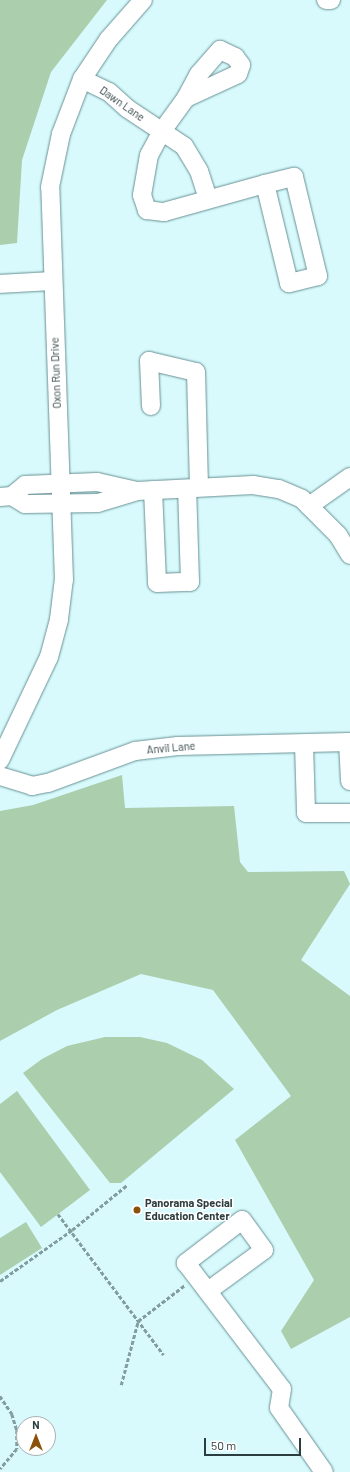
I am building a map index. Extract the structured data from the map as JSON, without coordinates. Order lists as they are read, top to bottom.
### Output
{
  "streets": {
    "street": ["Dawn Lane", "Oxon Run Drive", "Anvil Lane"]
  },
  "crossings": [
    ["Dawn Lane", "Oxon Run Drive"]
  ],
  "places": ["Panorama Special Education Center"],
  "scale_bar": "50 m",
  "north": "top"
}
